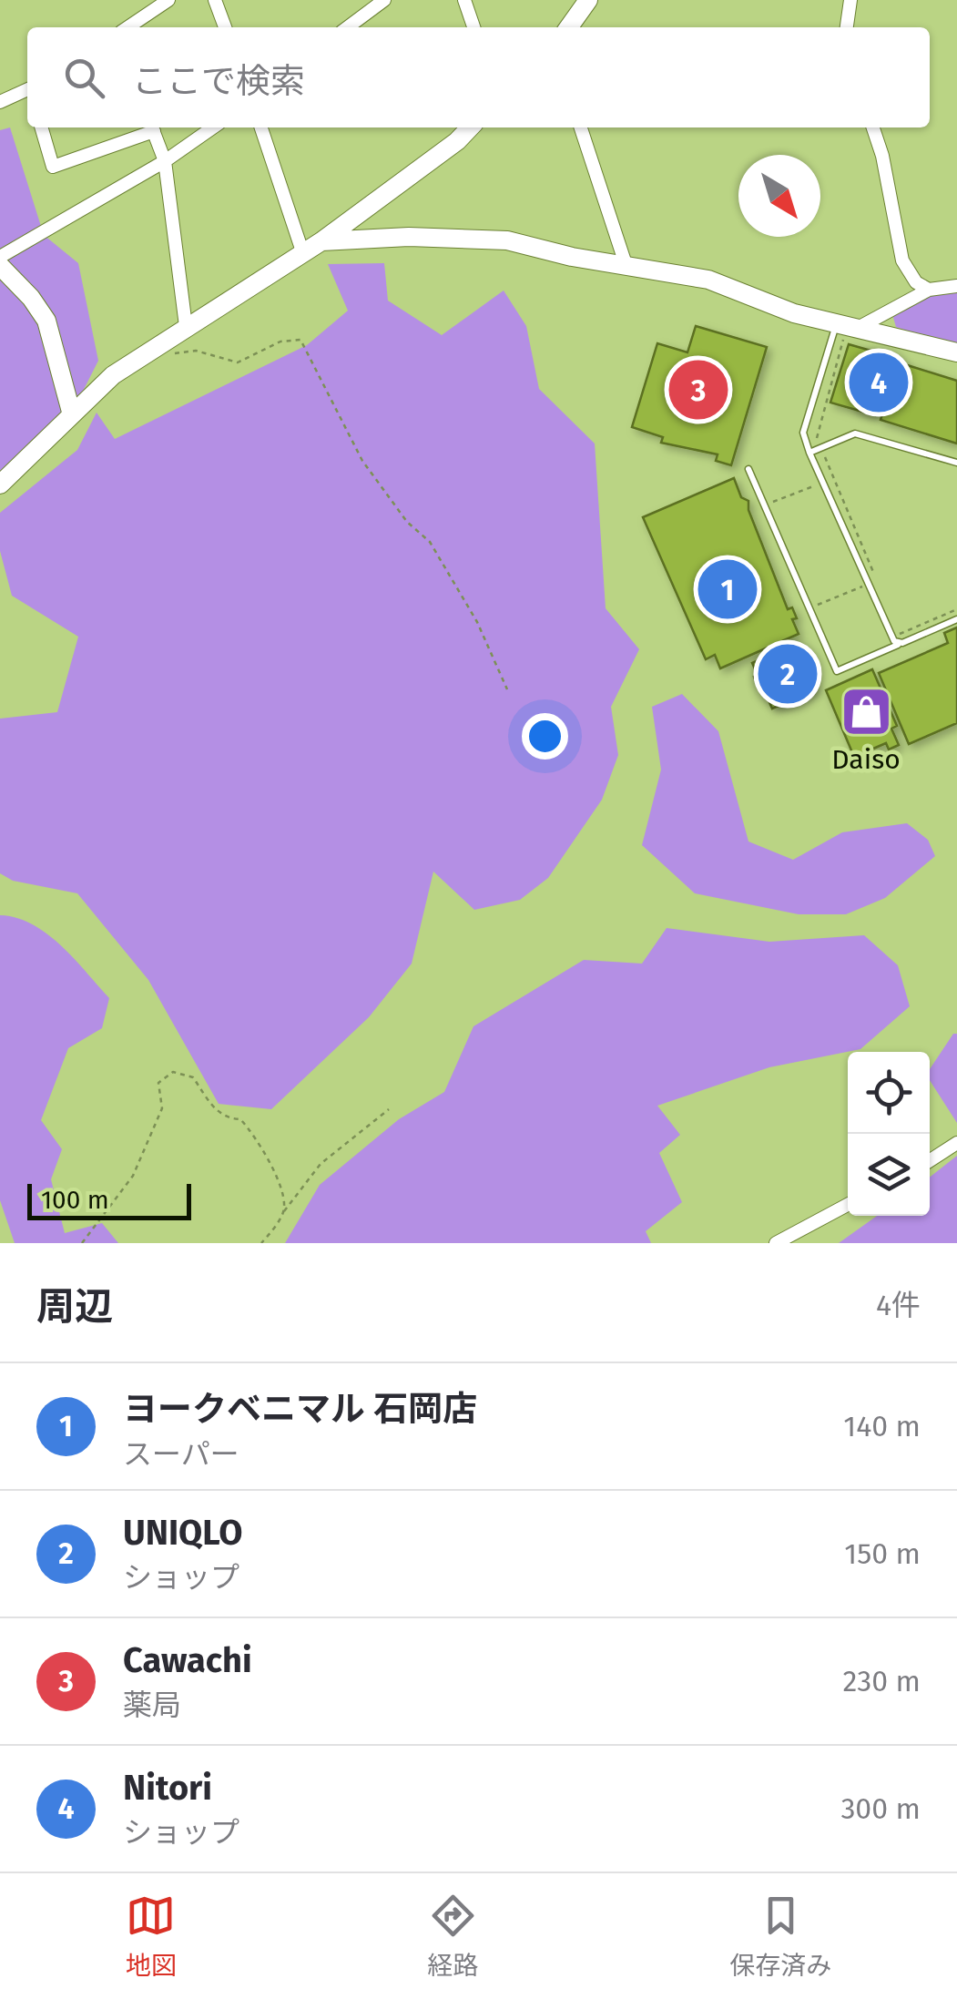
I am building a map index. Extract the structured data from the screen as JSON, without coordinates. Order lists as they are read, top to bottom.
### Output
{
  "places": {
    "shop": ["Daiso"]
  },
  "scale_bar": "100 m",
  "north": "bottom right",
  "page": {
    "search": "ここで検索",
    "pins": [
      "4",
      "3",
      "1",
      "2"
    ],
    "scale": "100 m",
    "heading": ["周辺", "4件"],
    "list": [
      {
        "mark": "1",
        "name": "ヨークベニマル 石岡店",
        "note": "スーパー",
        "value": "140 m"
      },
      {
        "mark": "2",
        "name": "UNIQLO",
        "note": "ショップ",
        "value": "150 m"
      },
      {
        "mark": "3",
        "name": "Cawachi",
        "note": "薬局",
        "value": "230 m"
      },
      {
        "mark": "4",
        "name": "Nitori",
        "note": "ショップ",
        "value": "300 m"
      }
    ],
    "nav": ["地図", "経路", "保存済み"]
  }
}
